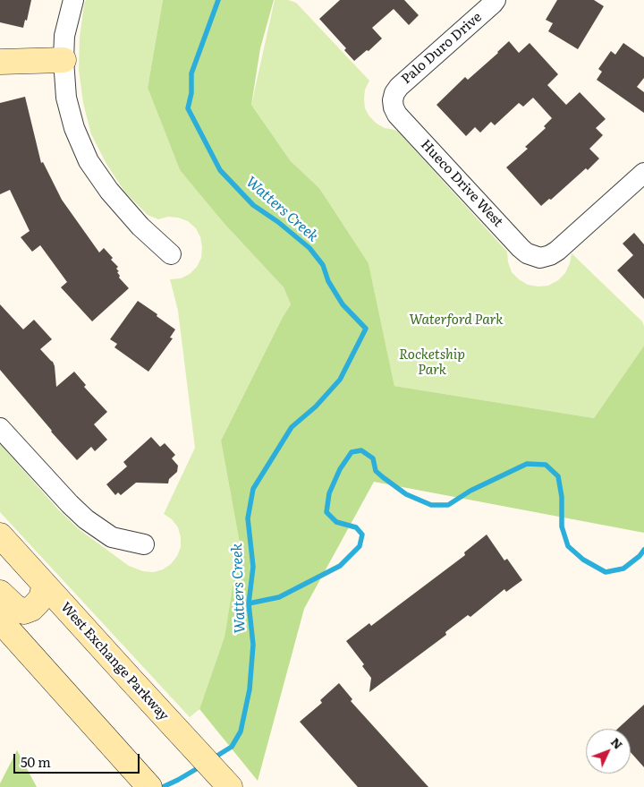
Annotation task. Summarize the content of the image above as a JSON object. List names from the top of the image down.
{
  "streets": {
    "main road": ["West Exchange Parkway"],
    "street": ["Palo Duro Drive", "Hueco Drive West"]
  },
  "crossings": [
    ["Palo Duro Drive", "Hueco Drive West"]
  ],
  "water": ["Watters Creek"],
  "parks": ["Waterford Park", "Rocketship Park"],
  "scale_bar": "50 m",
  "north": "top right"
}
